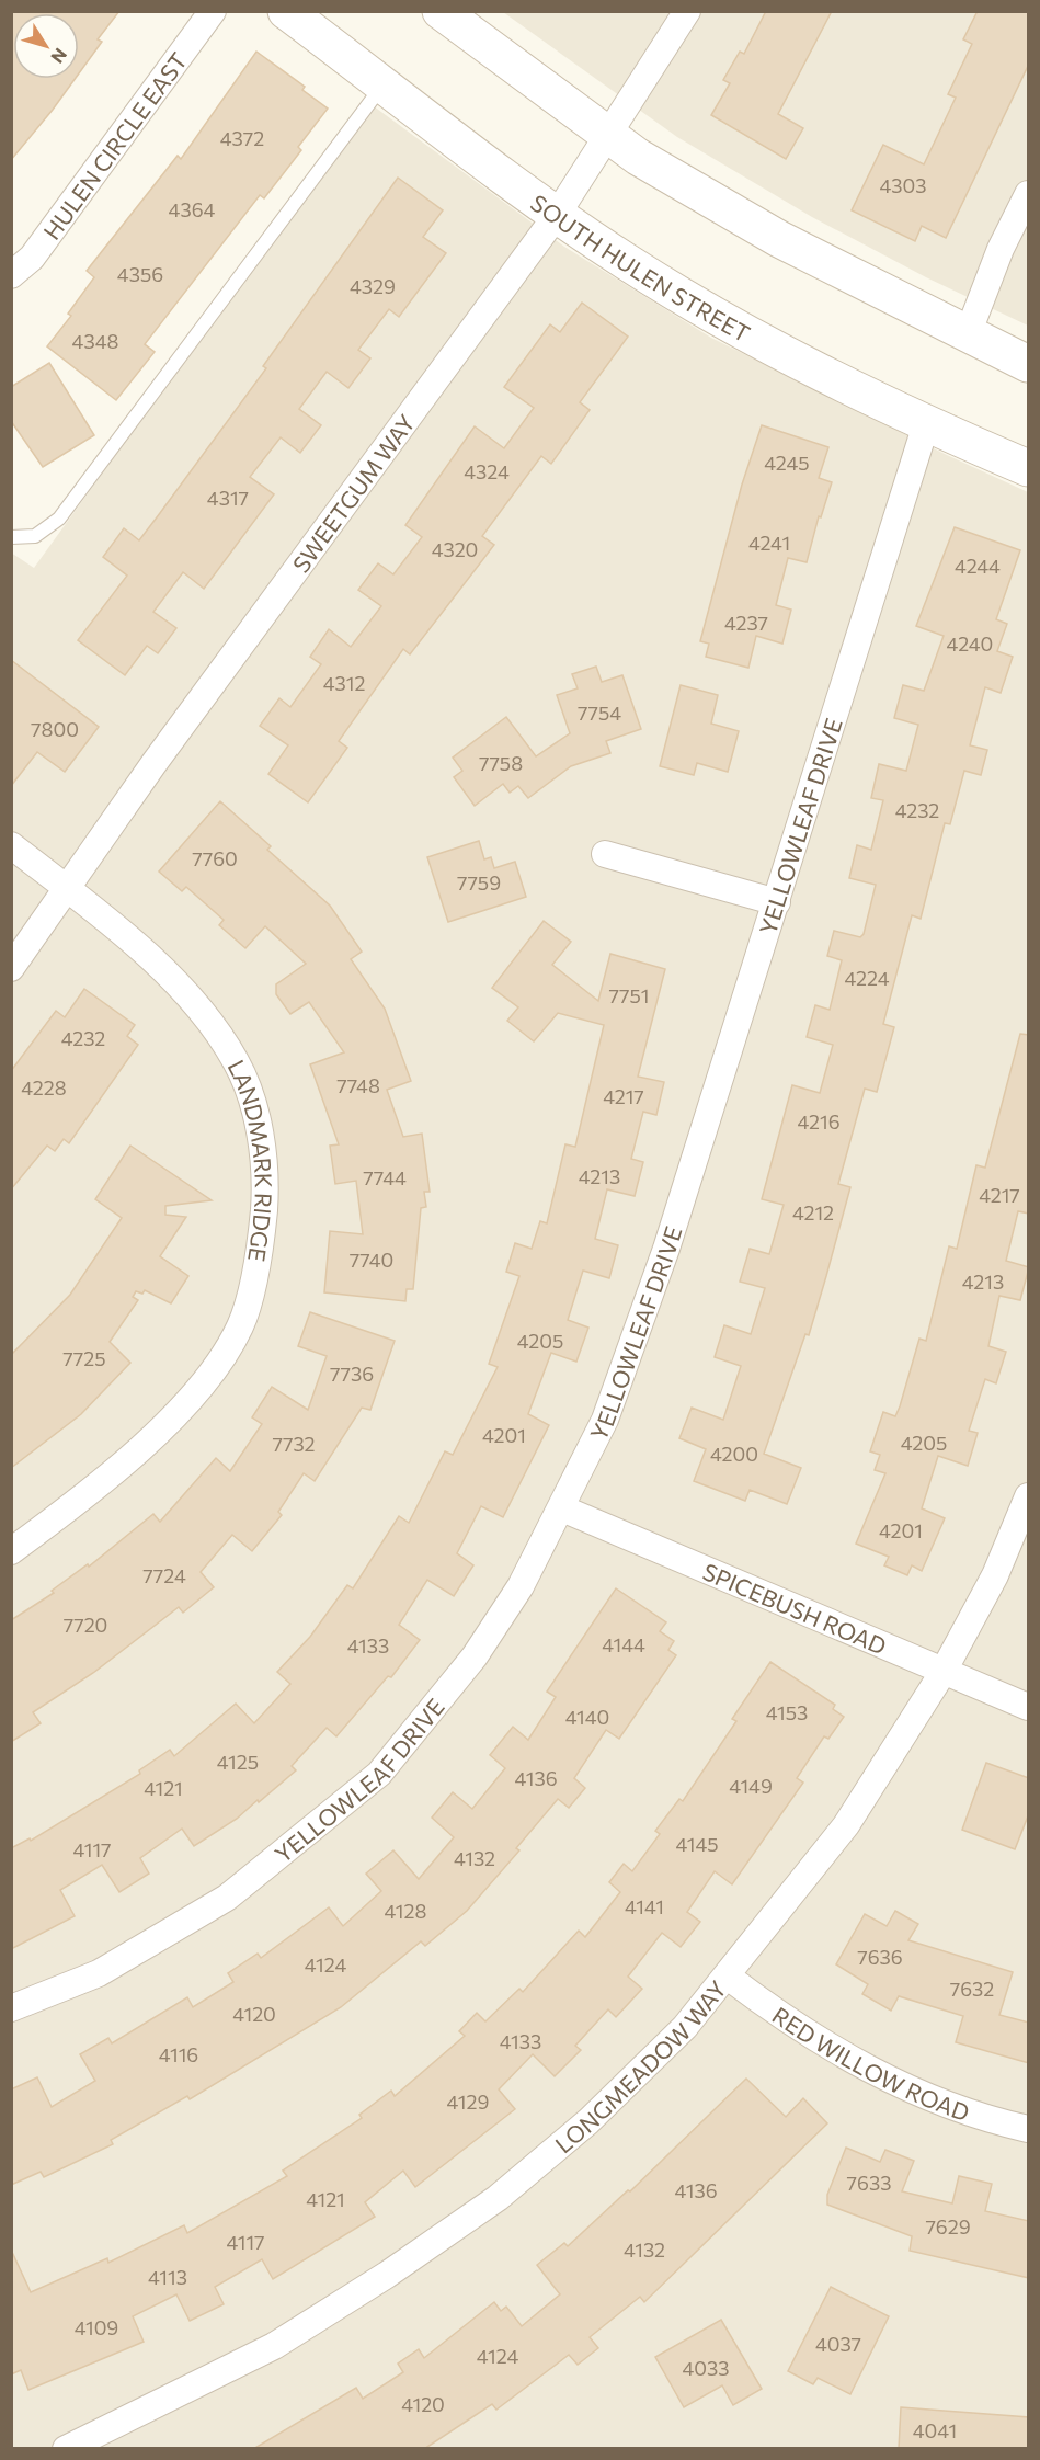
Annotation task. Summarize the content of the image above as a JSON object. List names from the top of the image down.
{
  "streets": {
    "main road": ["SOUTH HULEN STREET"],
    "street": [
      "HULEN CIRCLE EAST",
      "SWEETGUM WAY",
      "YELLOWLEAF DRIVE",
      "LANDMARK RIDGE",
      "SPICEBUSH ROAD",
      "RED WILLOW ROAD",
      "LONGMEADOW WAY"
    ]
  },
  "crossings": [
    ["SOUTH HULEN STREET", "SWEETGUM WAY"],
    ["SOUTH HULEN STREET", "YELLOWLEAF DRIVE"],
    ["SWEETGUM WAY", "LANDMARK RIDGE"],
    ["YELLOWLEAF DRIVE", "SPICEBUSH ROAD"],
    ["SPICEBUSH ROAD", "LONGMEADOW WAY"],
    ["RED WILLOW ROAD", "LONGMEADOW WAY"]
  ],
  "house_numbers": [
    "4372",
    "4303",
    "4364",
    "4356",
    "4329",
    "4348",
    "4245",
    "4324",
    "4317",
    "4241",
    "4320",
    "4244",
    "4237",
    "4240",
    "4312",
    "7754",
    "7800",
    "7758",
    "4232",
    "7760",
    "7759",
    "4224",
    "7751",
    "4232",
    "7748",
    "4228",
    "4217",
    "4216",
    "4213",
    "7744",
    "4217",
    "4212",
    "7740",
    "4213",
    "4205",
    "7725",
    "7736",
    "4201",
    "4205",
    "7732",
    "4200",
    "4201",
    "7724",
    "7720",
    "4144",
    "4133",
    "4153",
    "4140",
    "4125",
    "4136",
    "4149",
    "4121",
    "4145",
    "4117",
    "4132",
    "4141",
    "4128",
    "7636",
    "4124",
    "7632",
    "4120",
    "4133",
    "4116",
    "4129",
    "7633",
    "4136",
    "4121",
    "7629",
    "4117",
    "4132",
    "4113",
    "4109",
    "4037",
    "4124",
    "4033",
    "4120",
    "4041"
  ],
  "north": "bottom right"
}
